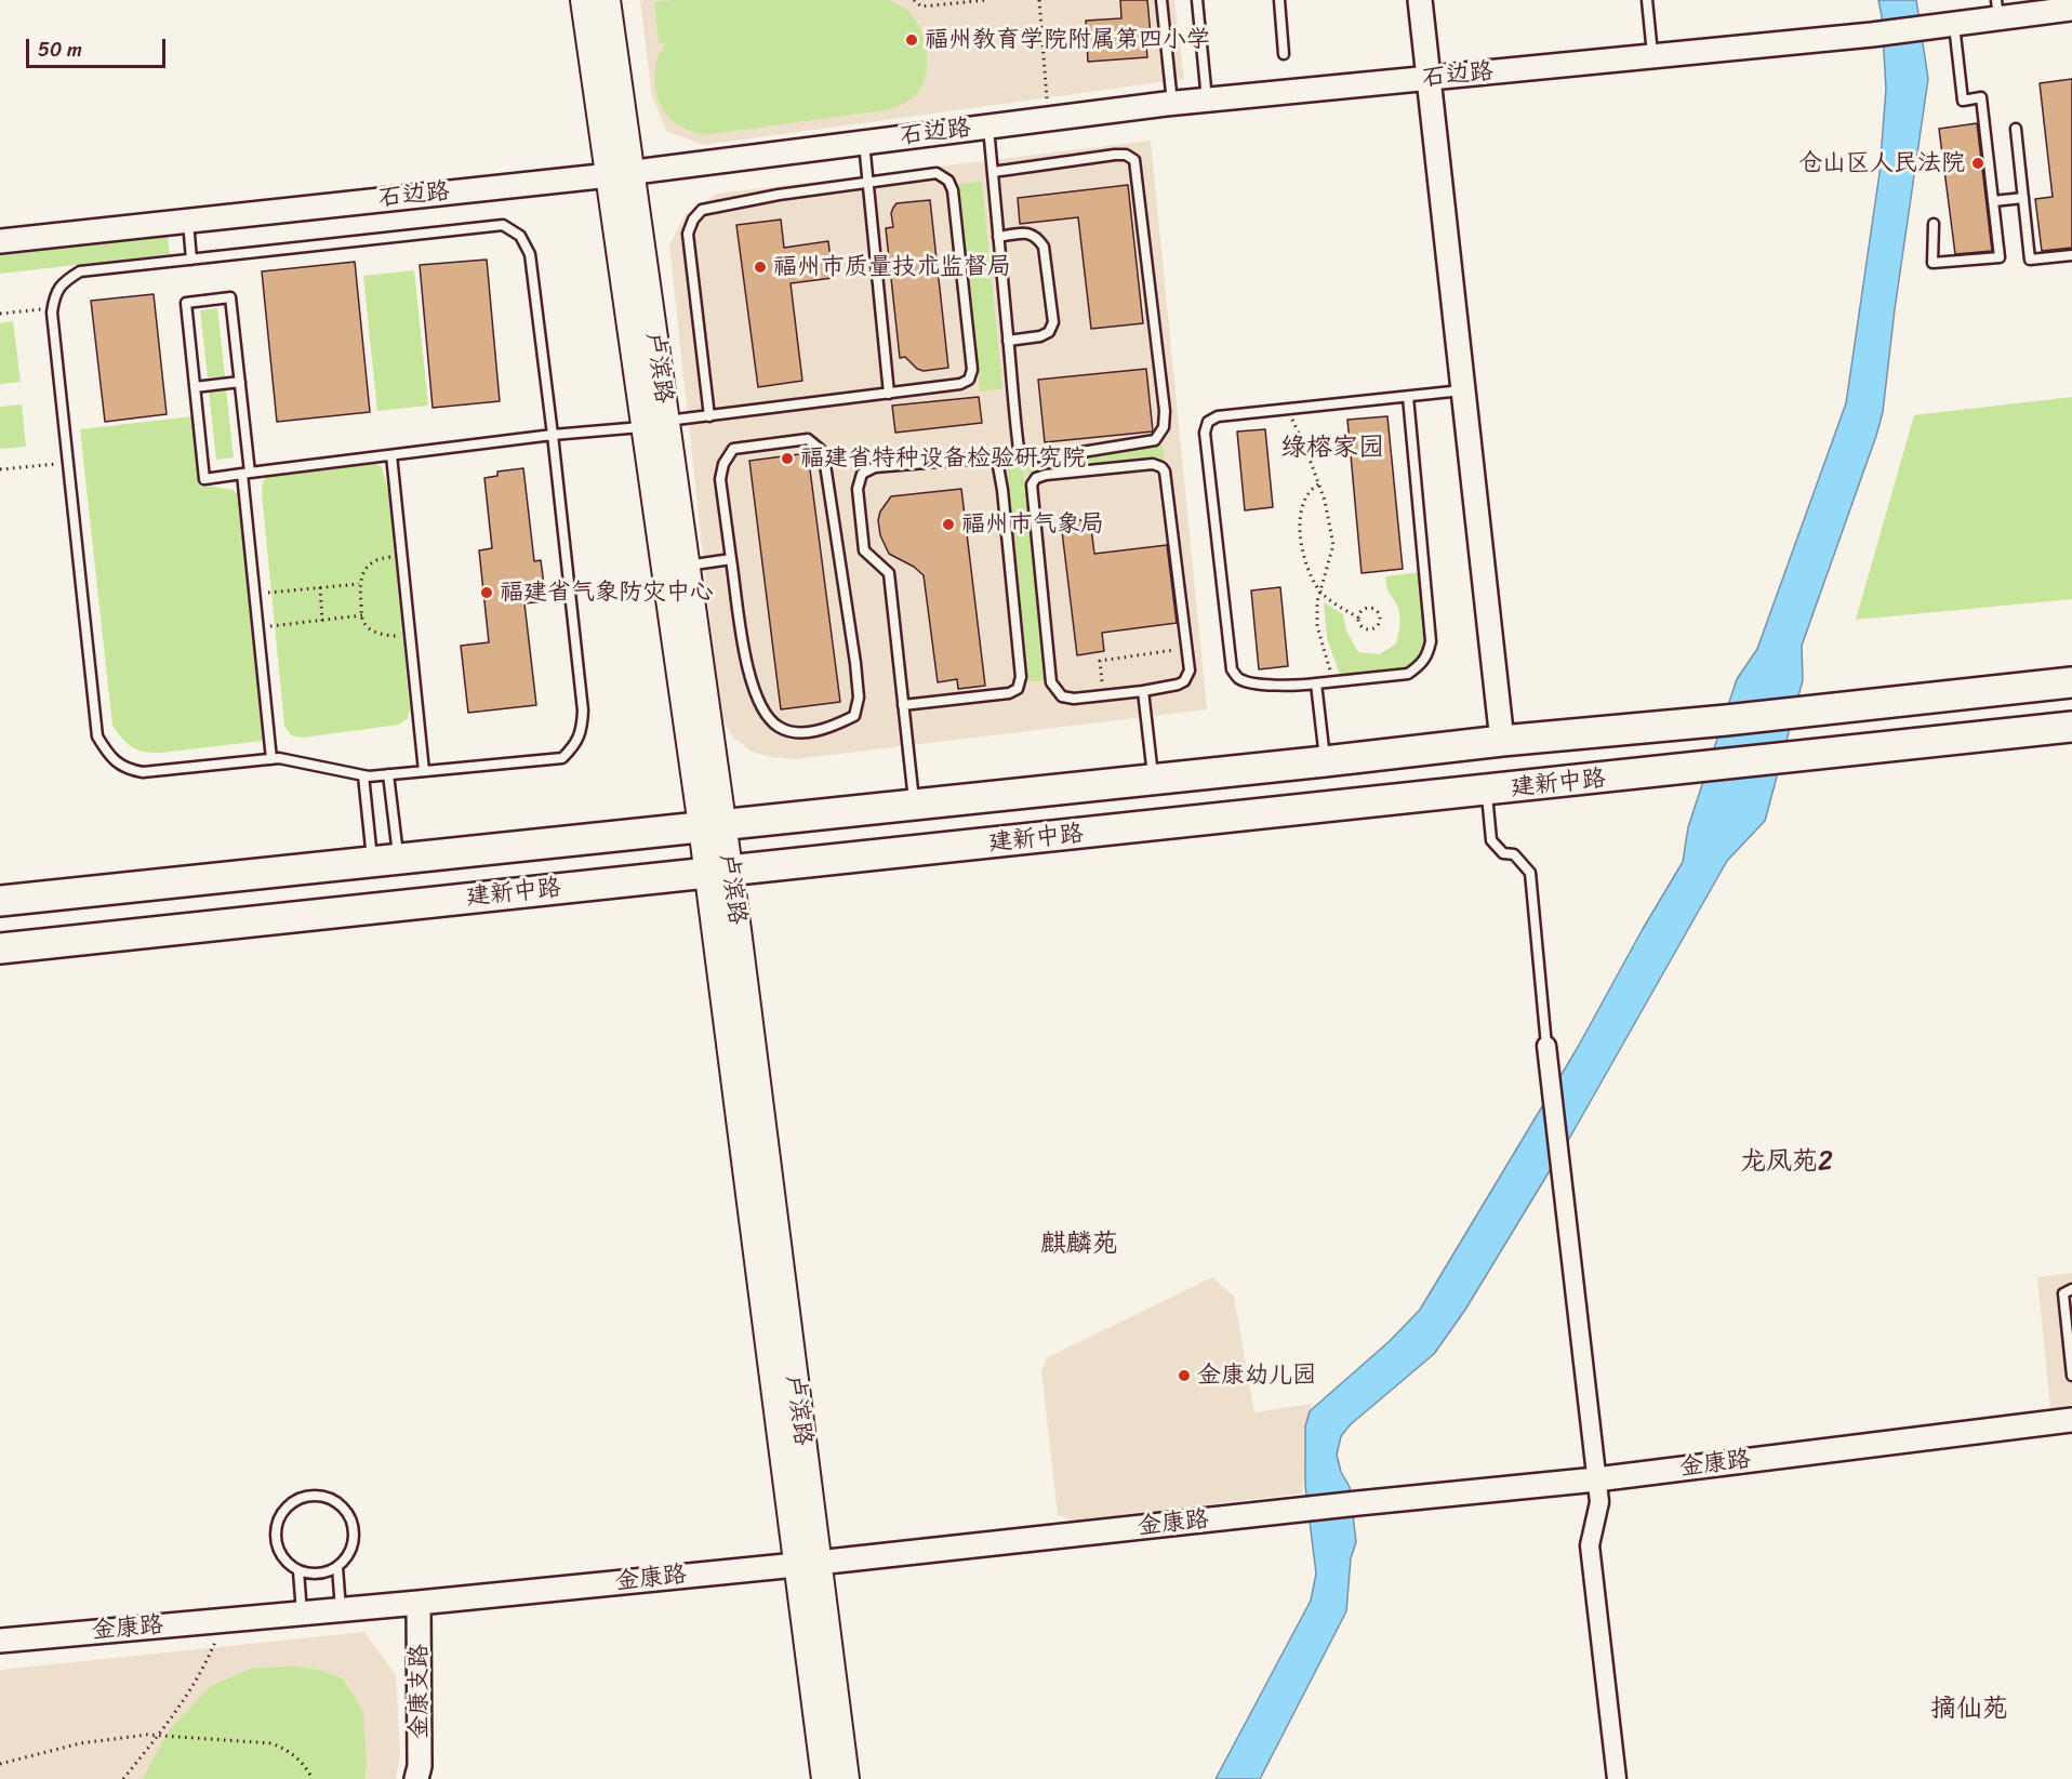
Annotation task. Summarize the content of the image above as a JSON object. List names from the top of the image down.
{
  "streets": {
    "main road": ["卢滨路", "建新中路"],
    "street": ["石边路", "金康路", "金康支路"]
  },
  "crossings": [
    ["石边路", "卢滨路"],
    ["卢滨路", "建新中路"],
    ["卢滨路", "金康路"],
    ["金康路", "金康支路"]
  ],
  "districts": [
    "绿榕家园",
    "龙凤苑2",
    "麒麟苑",
    "摘仙苑"
  ],
  "places": [
    "福州教育学院附属第四小学",
    "仓山区人民法院",
    "福州市质量技术监督局",
    "福建省特种设备检验研究院",
    "福州市气象局",
    "福建省气象防灾中心",
    "金康幼儿园"
  ],
  "scale_bar": "50 m"
}
